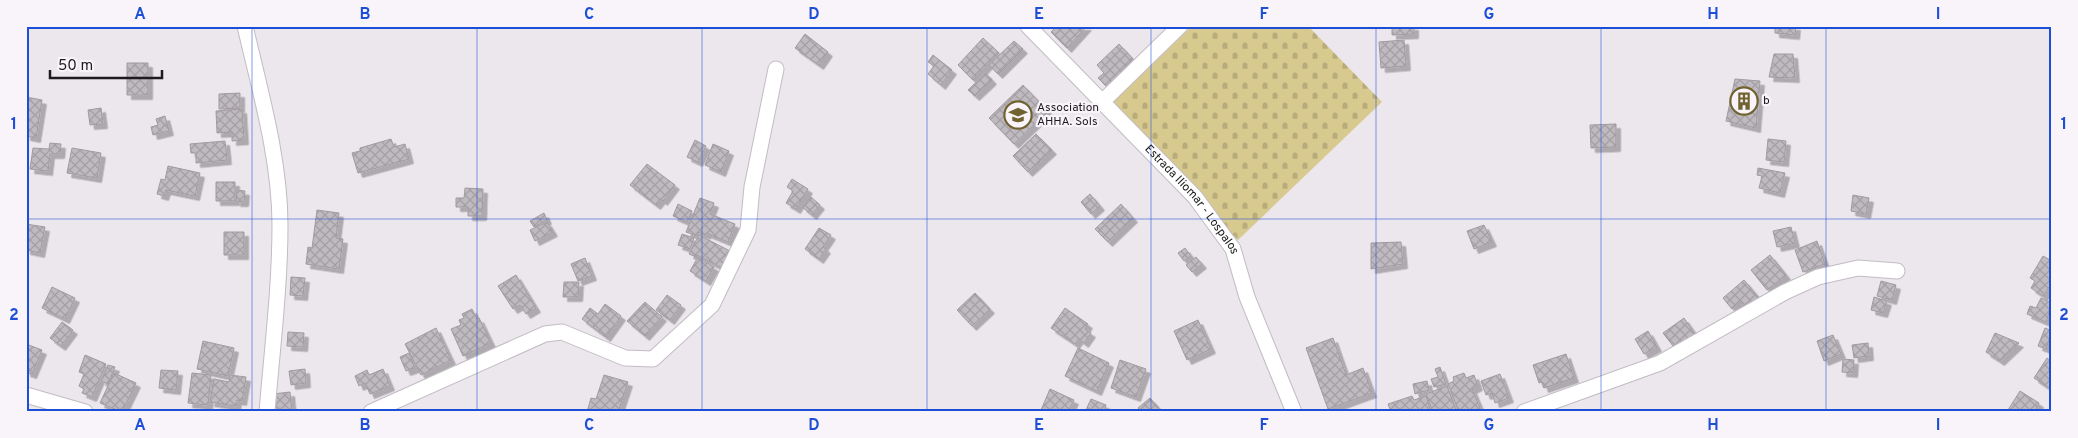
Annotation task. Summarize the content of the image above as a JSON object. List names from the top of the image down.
{
  "streets": {
    "street": ["Estrada Iliomar - Lospalos"]
  },
  "places": {
    "building": ["b"],
    "school or university": ["Association AHHA. Sols"]
  },
  "scale_bar": "50 m",
  "grid": {
    "columns": [
      "A",
      "B",
      "C",
      "D",
      "E",
      "F",
      "G",
      "H",
      "I"
    ],
    "rows": ["1", "2"]
  }
}
